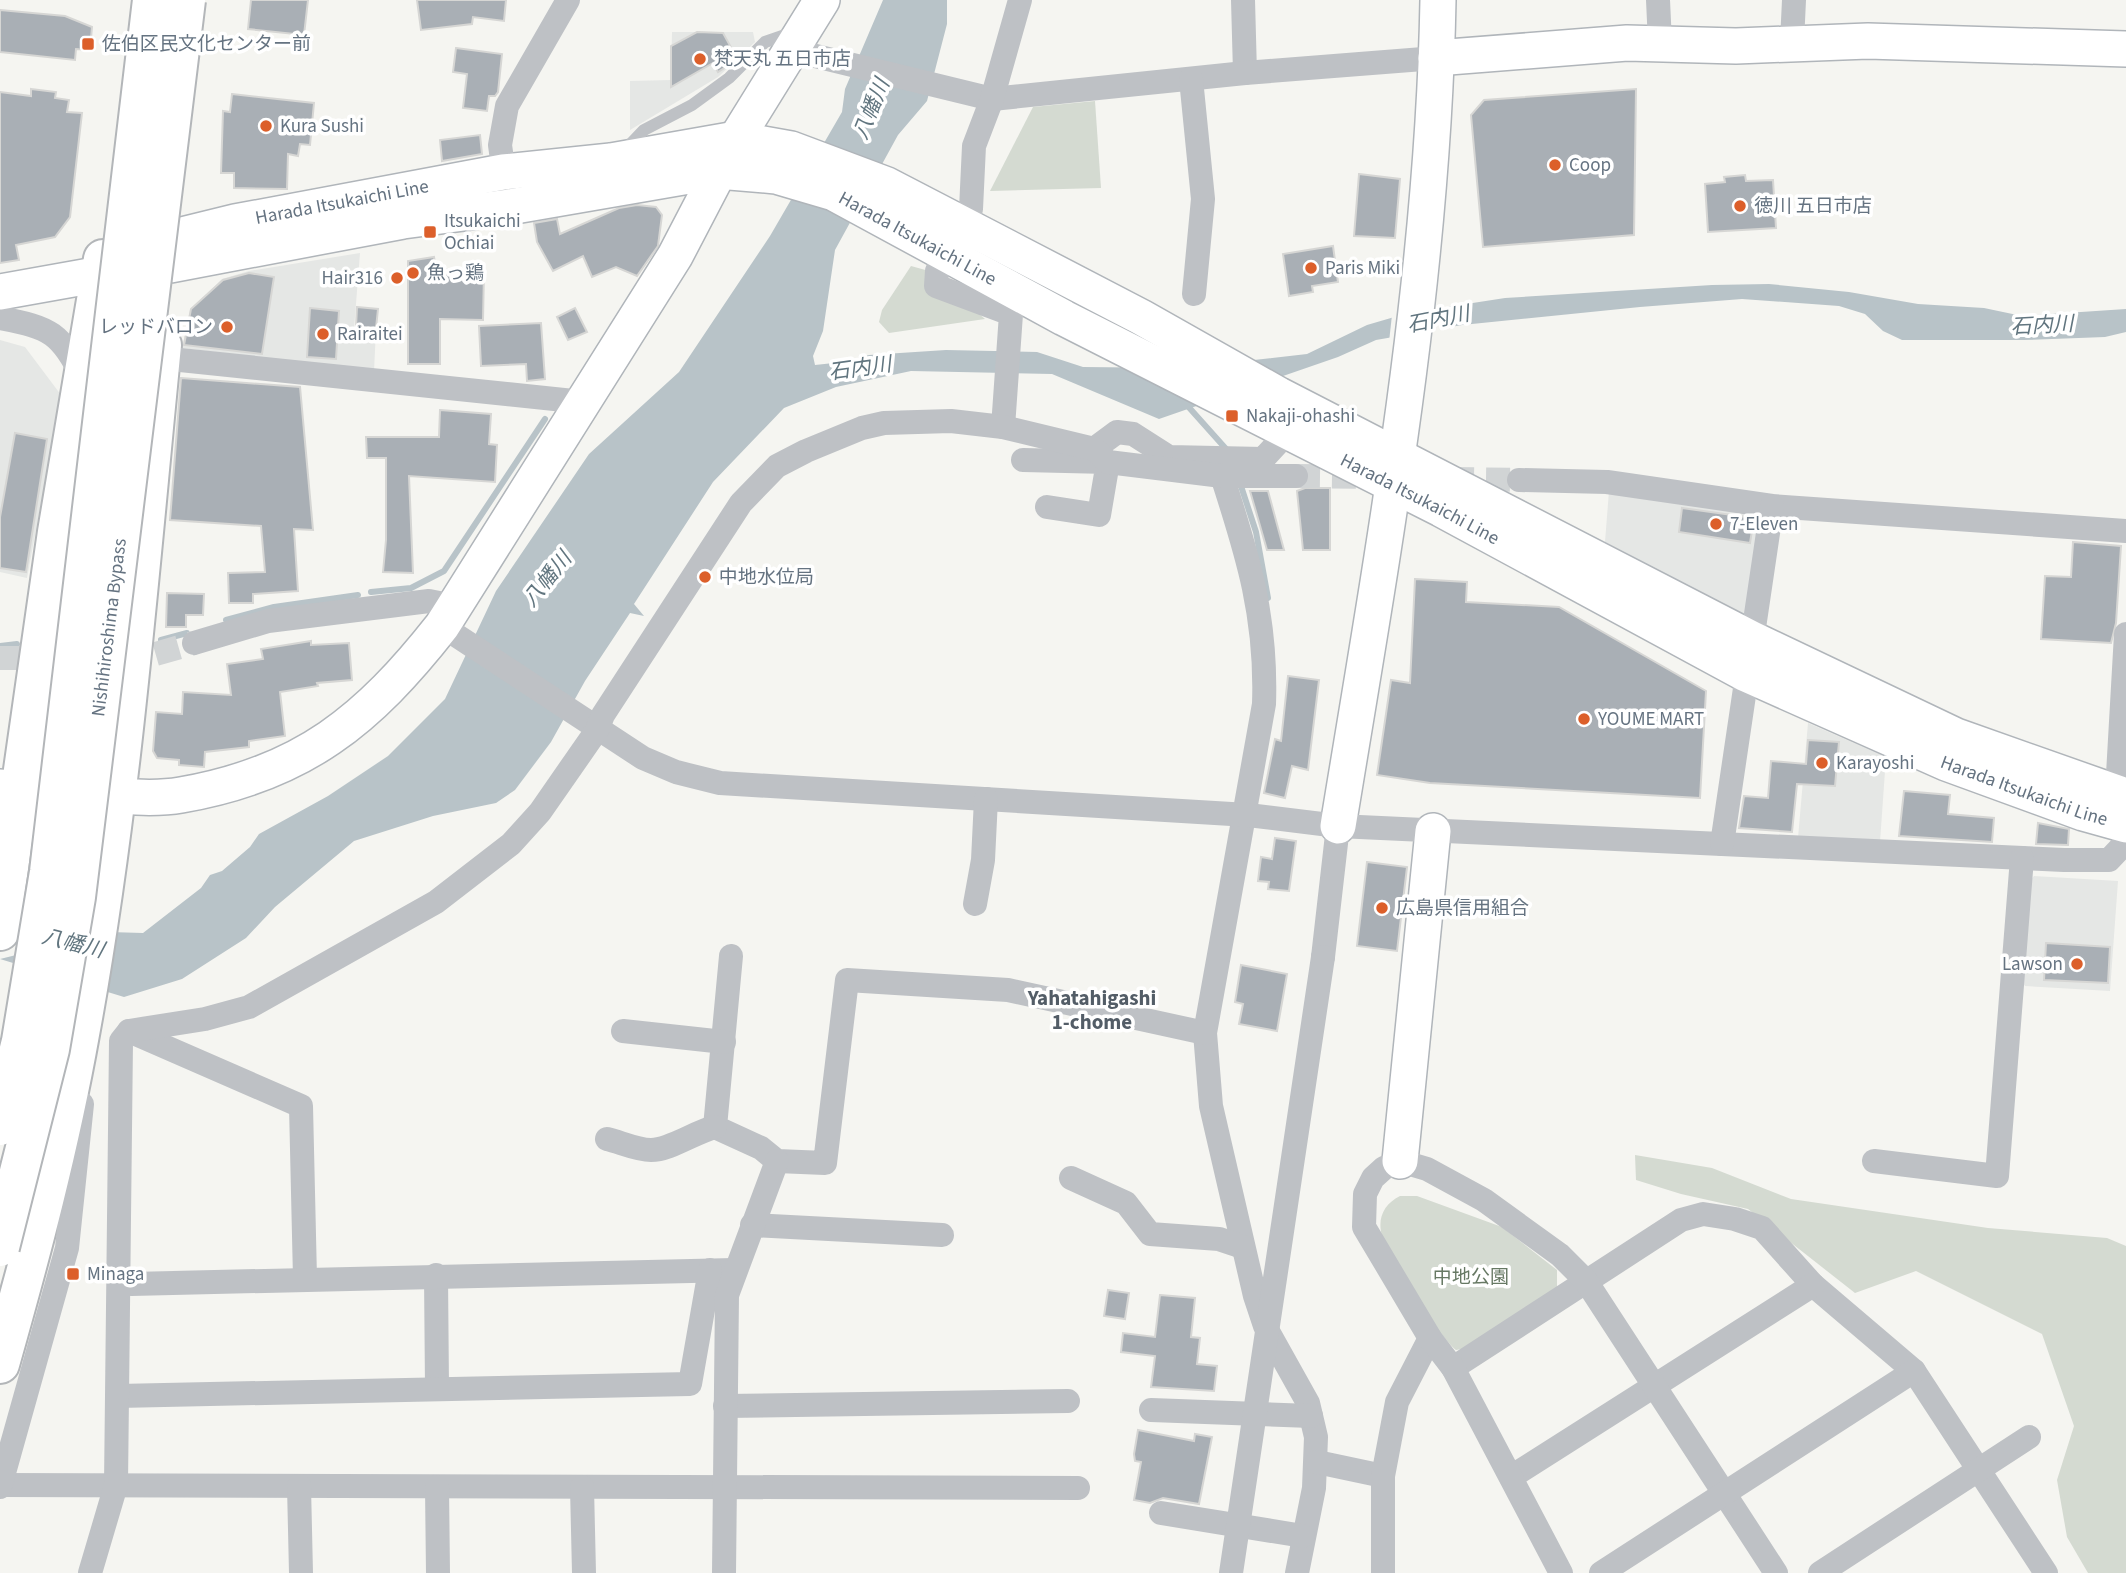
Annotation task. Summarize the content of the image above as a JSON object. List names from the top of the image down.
{
  "streets": {
    "highway": ["Nishihiroshima Bypass"],
    "main road": ["Harada Itsukaichi Line"]
  },
  "crossings": [
    ["Harada Itsukaichi Line", "Nishihiroshima Bypass"]
  ],
  "districts": ["Yahatahigashi 1-chome"],
  "water": ["八幡川", "石内川"],
  "parks": ["中地公園"],
  "places": {
    "transit": [
      "佐伯区民文化センター前",
      "Itsukaichi Ochiai",
      "Nakaji-ohashi",
      "Minaga"
    ],
    "other": [
      "梵天丸 五日市店",
      "Kura Sushi",
      "Coop",
      "徳川 五日市店",
      "Paris Miki",
      "魚っ鶏",
      "Hair316",
      "レッドバロン",
      "Rairaitei",
      "7-Eleven",
      "中地水位局",
      "YOUME MART",
      "Karayoshi",
      "広島県信用組合",
      "Lawson"
    ]
  }
}
